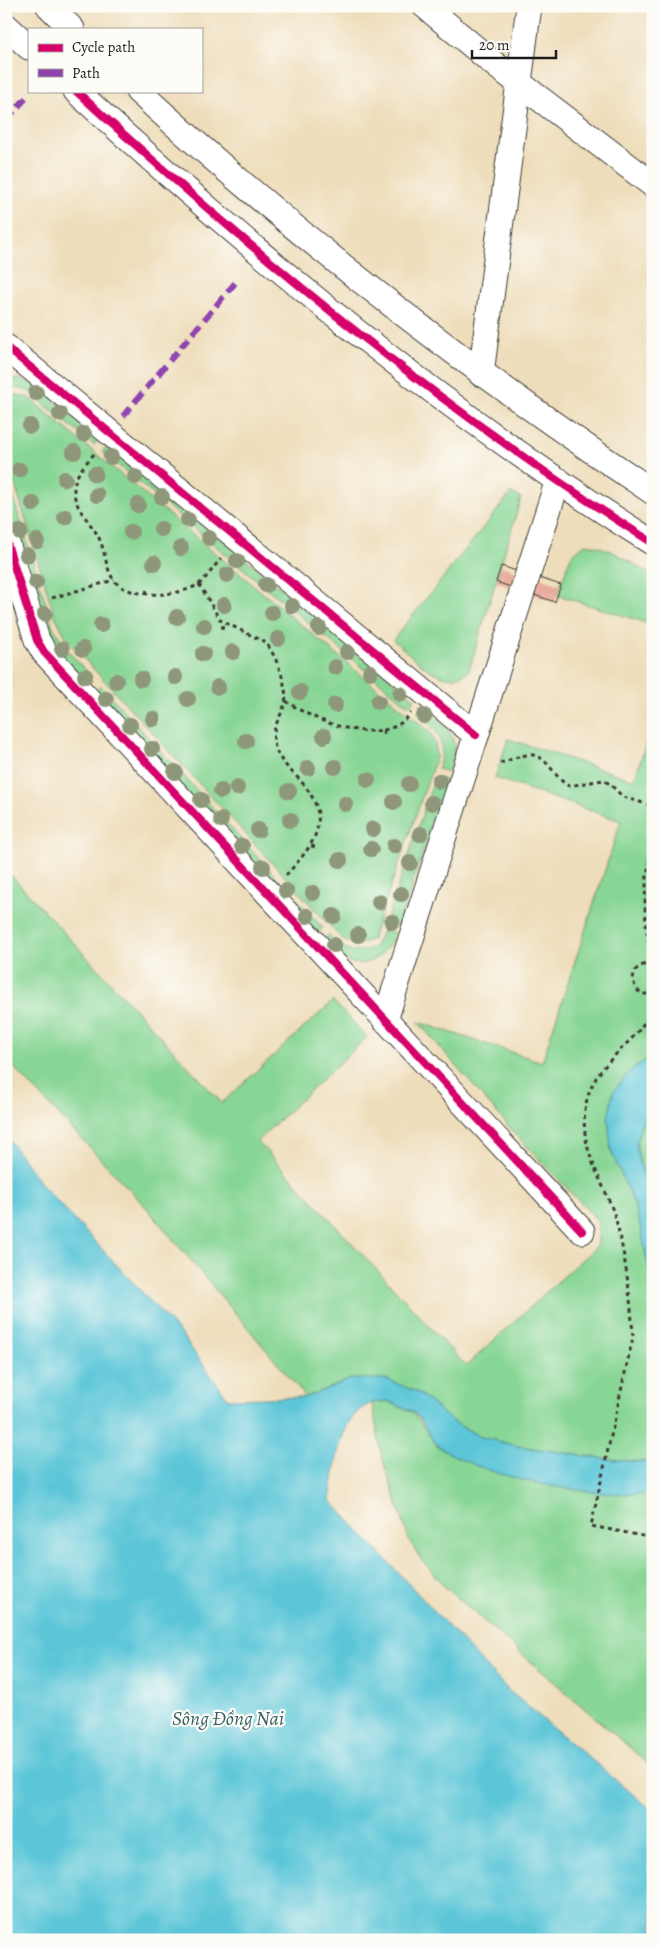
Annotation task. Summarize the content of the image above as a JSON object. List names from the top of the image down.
{
  "water": ["Sông Đồng Nai"],
  "legend": ["Cycle path", "Path"],
  "scale_bar": "20 m"
}
